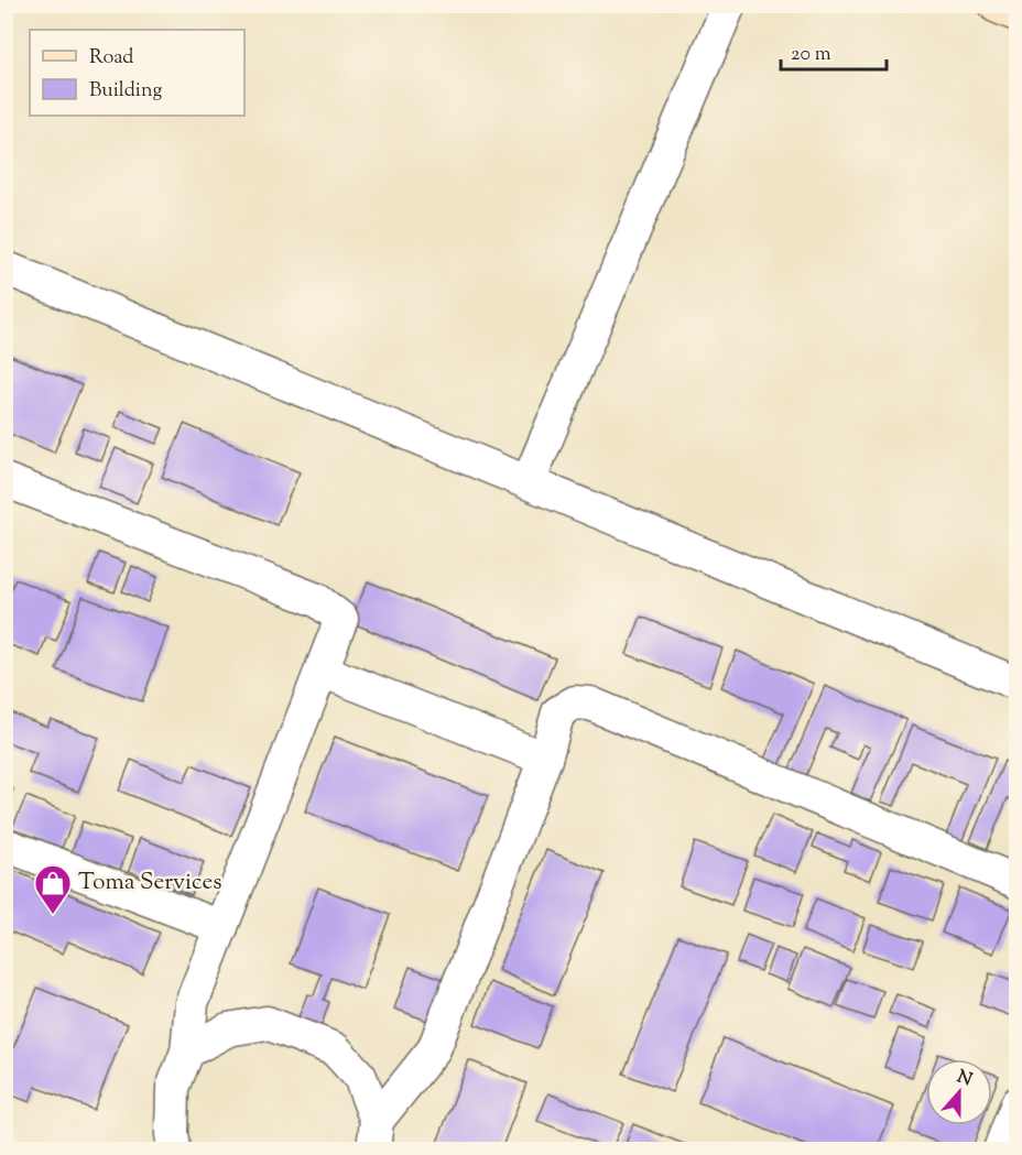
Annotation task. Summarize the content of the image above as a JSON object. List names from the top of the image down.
{
  "places": {
    "shop": ["Toma Services"]
  },
  "legend": ["Road", "Building"],
  "scale_bar": "20 m",
  "north": "top"
}
